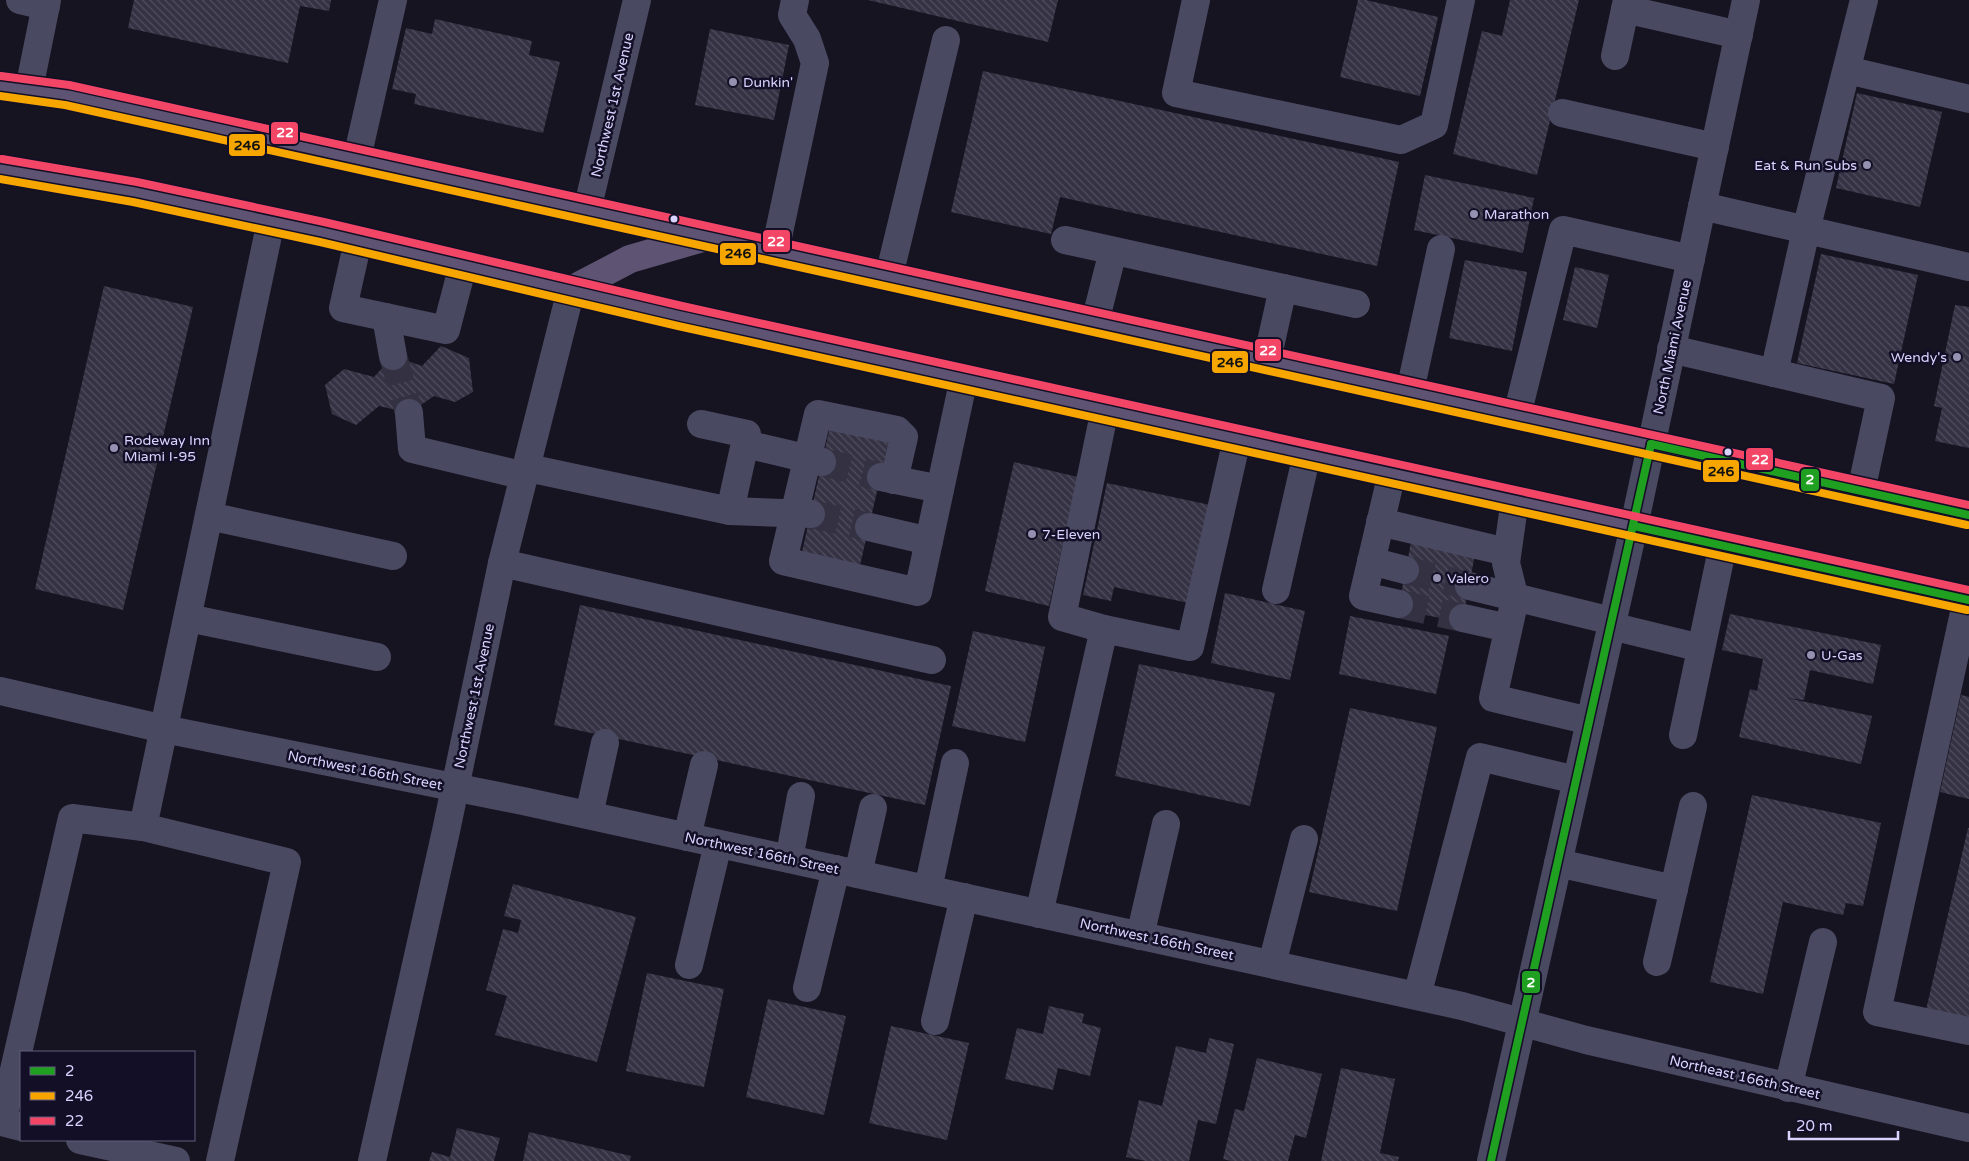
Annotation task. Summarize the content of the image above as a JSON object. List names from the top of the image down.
{
  "streets": {
    "street": [
      "Northwest 1st Avenue",
      "North Miami Avenue",
      "Northwest 166th Street",
      "Northeast 166th Street"
    ]
  },
  "crossings": [
    ["Northwest 1st Avenue", "Northwest 166th Street"],
    ["North Miami Avenue", "Northwest 166th Street"],
    ["North Miami Avenue", "Northeast 166th Street"],
    ["Northwest 166th Street", "Northeast 166th Street"]
  ],
  "places": [
    "Dunkin'",
    "Eat & Run Subs",
    "Marathon",
    "Wendy's",
    "Rodeway Inn Miami I-95",
    "7-Eleven",
    "Valero",
    "U-Gas"
  ],
  "lines": ["transit line 22", "transit line 246", "transit line 2"],
  "legend": ["2", "246", "22"],
  "scale_bar": "20 m"
}
